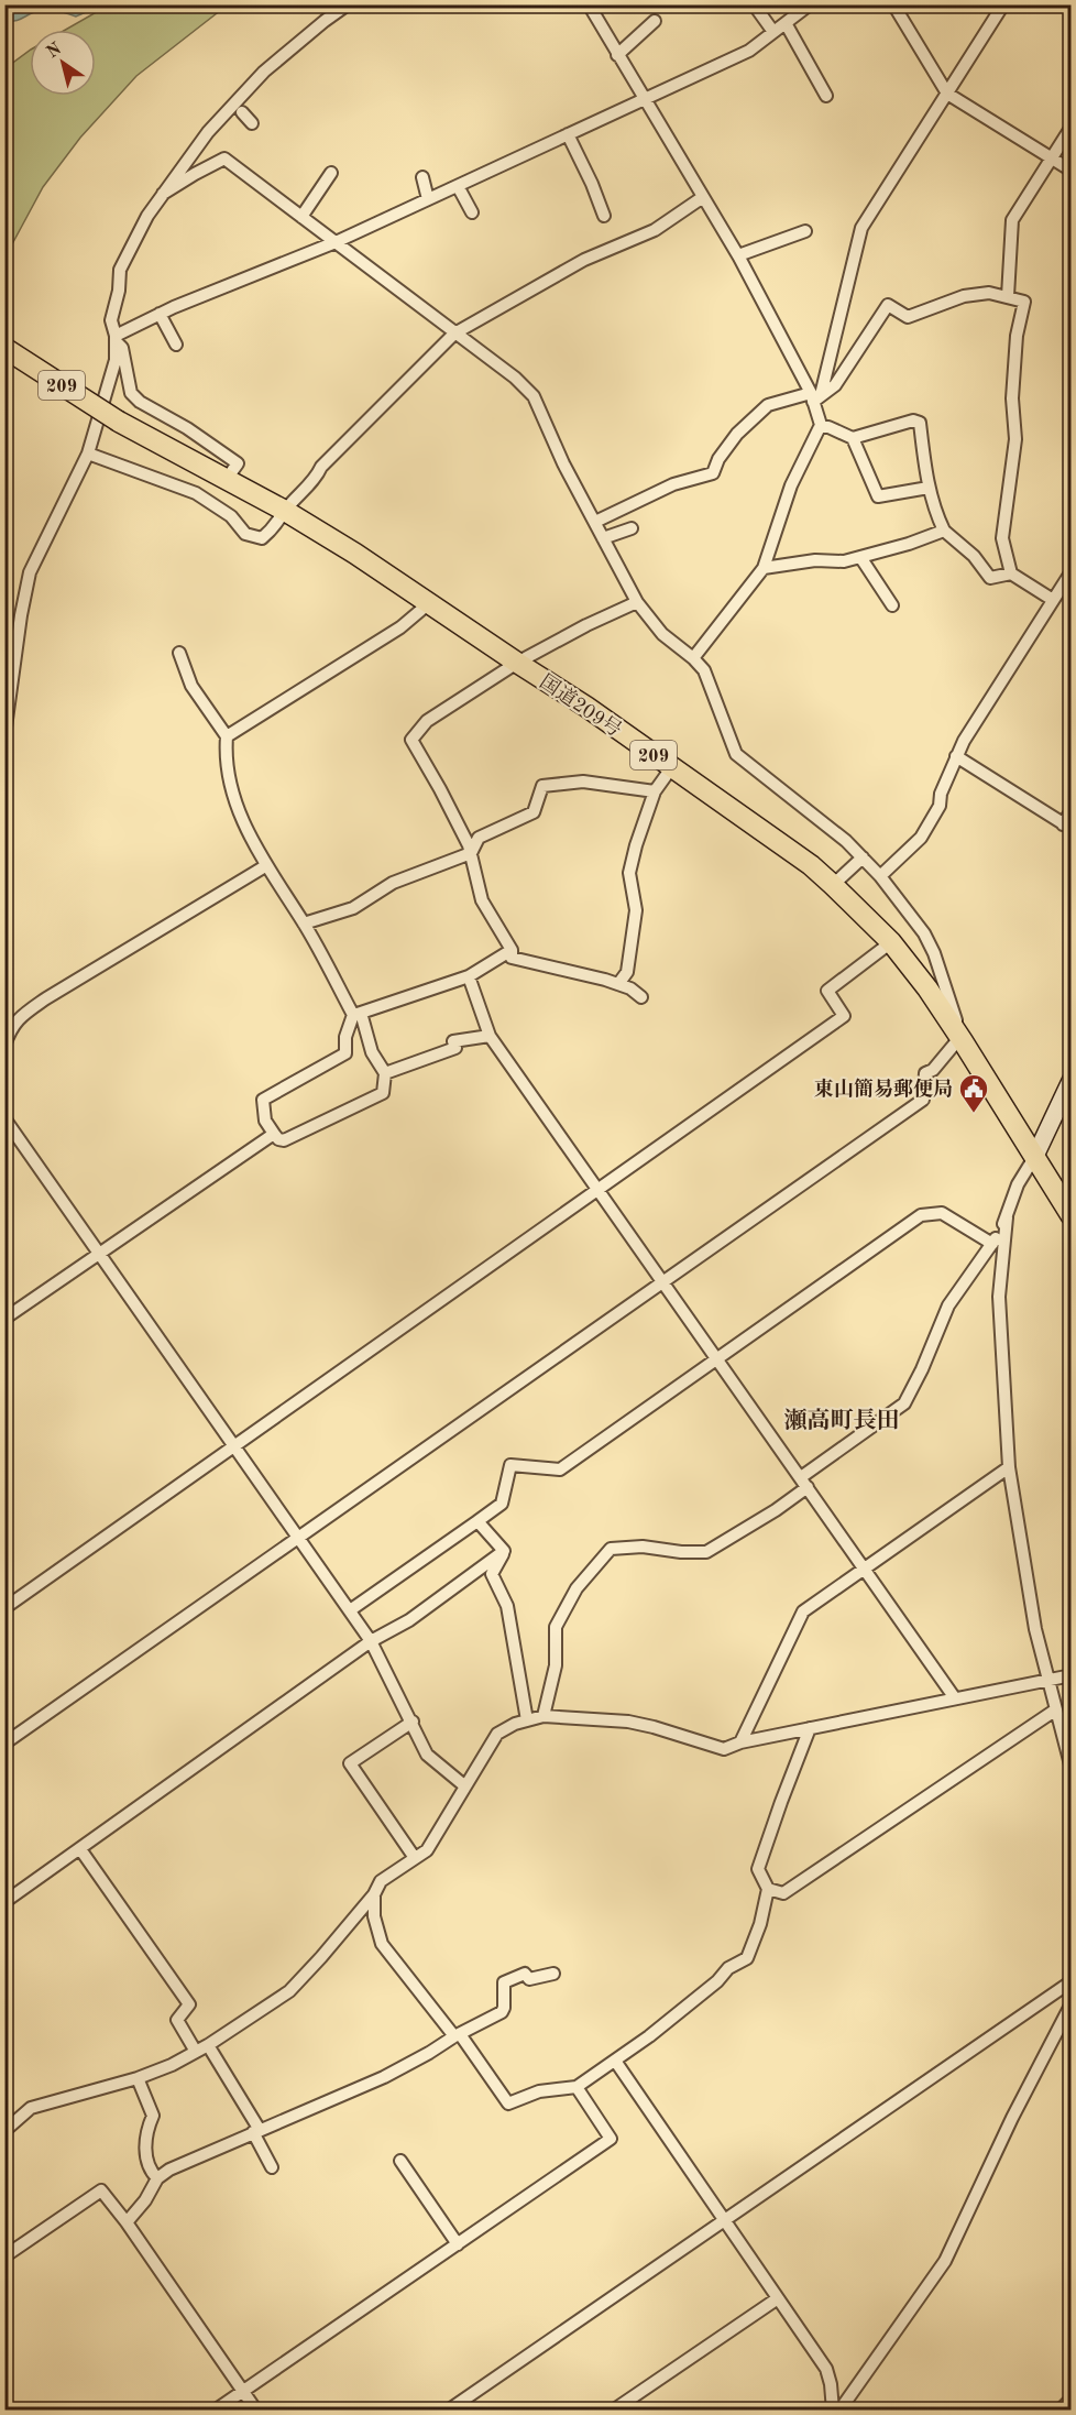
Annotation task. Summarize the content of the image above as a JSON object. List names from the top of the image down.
{
  "streets": {
    "highway": ["209", "国道209号"]
  },
  "districts": ["瀬高町長田"],
  "places": {
    "public building": ["東山簡易郵便局"]
  },
  "north": "top left"
}
